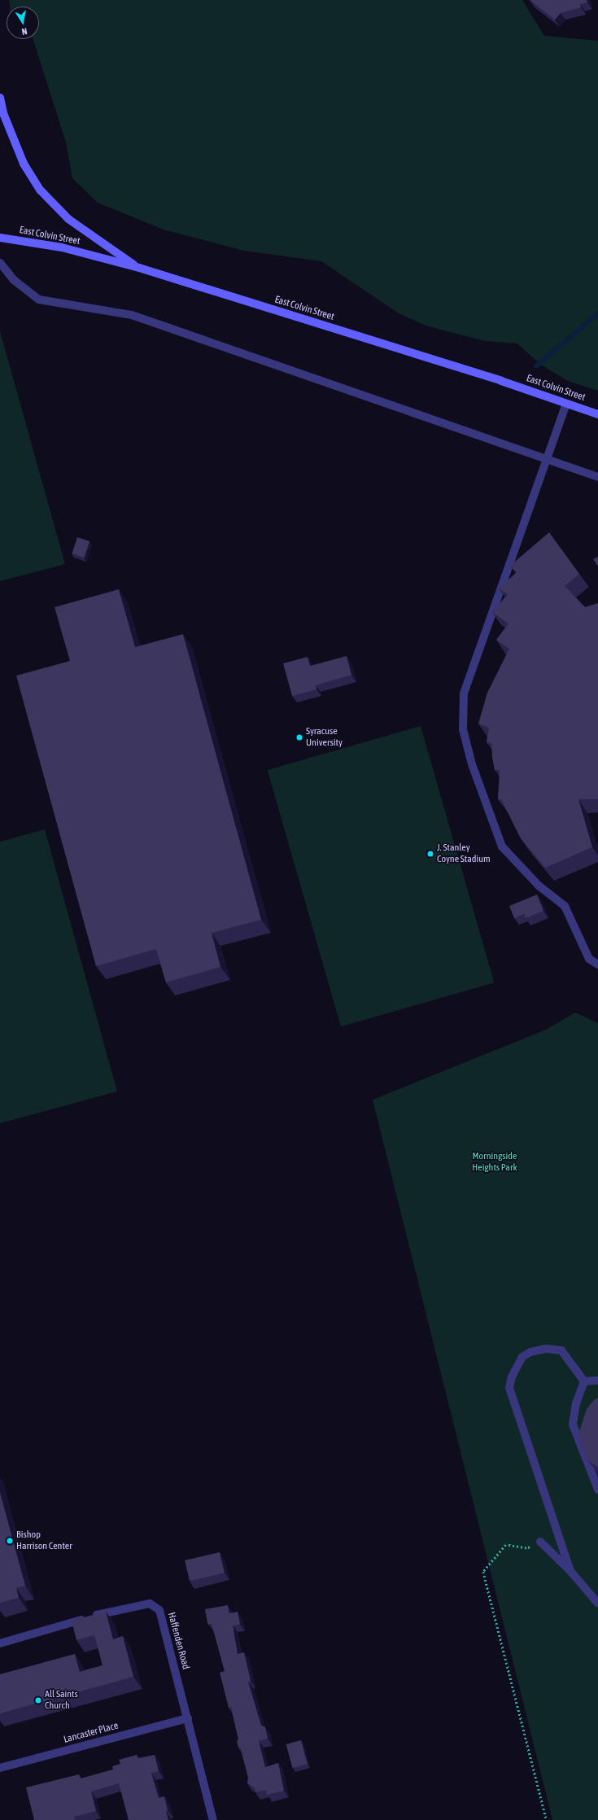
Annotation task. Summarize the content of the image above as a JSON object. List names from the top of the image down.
{
  "streets": {
    "street": ["East Colvin Street", "Haffenden Road", "Lancaster Place"]
  },
  "crossings": [
    ["Haffenden Road", "Lancaster Place"]
  ],
  "parks": ["Morningside Heights Park"],
  "places": [
    "Syracuse University",
    "J. Stanley Coyne Stadium",
    "Bishop Harrison Center",
    "All Saints Church"
  ],
  "north": "bottom"
}
